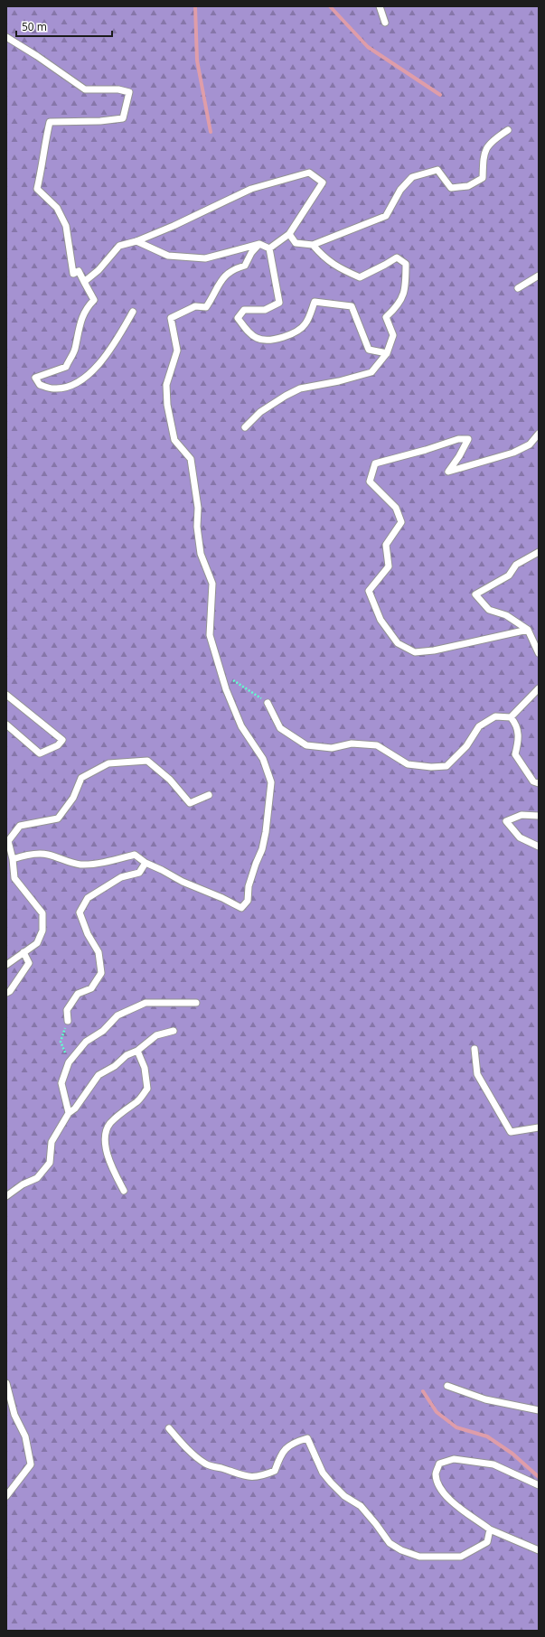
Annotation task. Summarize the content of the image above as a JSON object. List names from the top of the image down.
{
  "scale_bar": "50 m"
}
